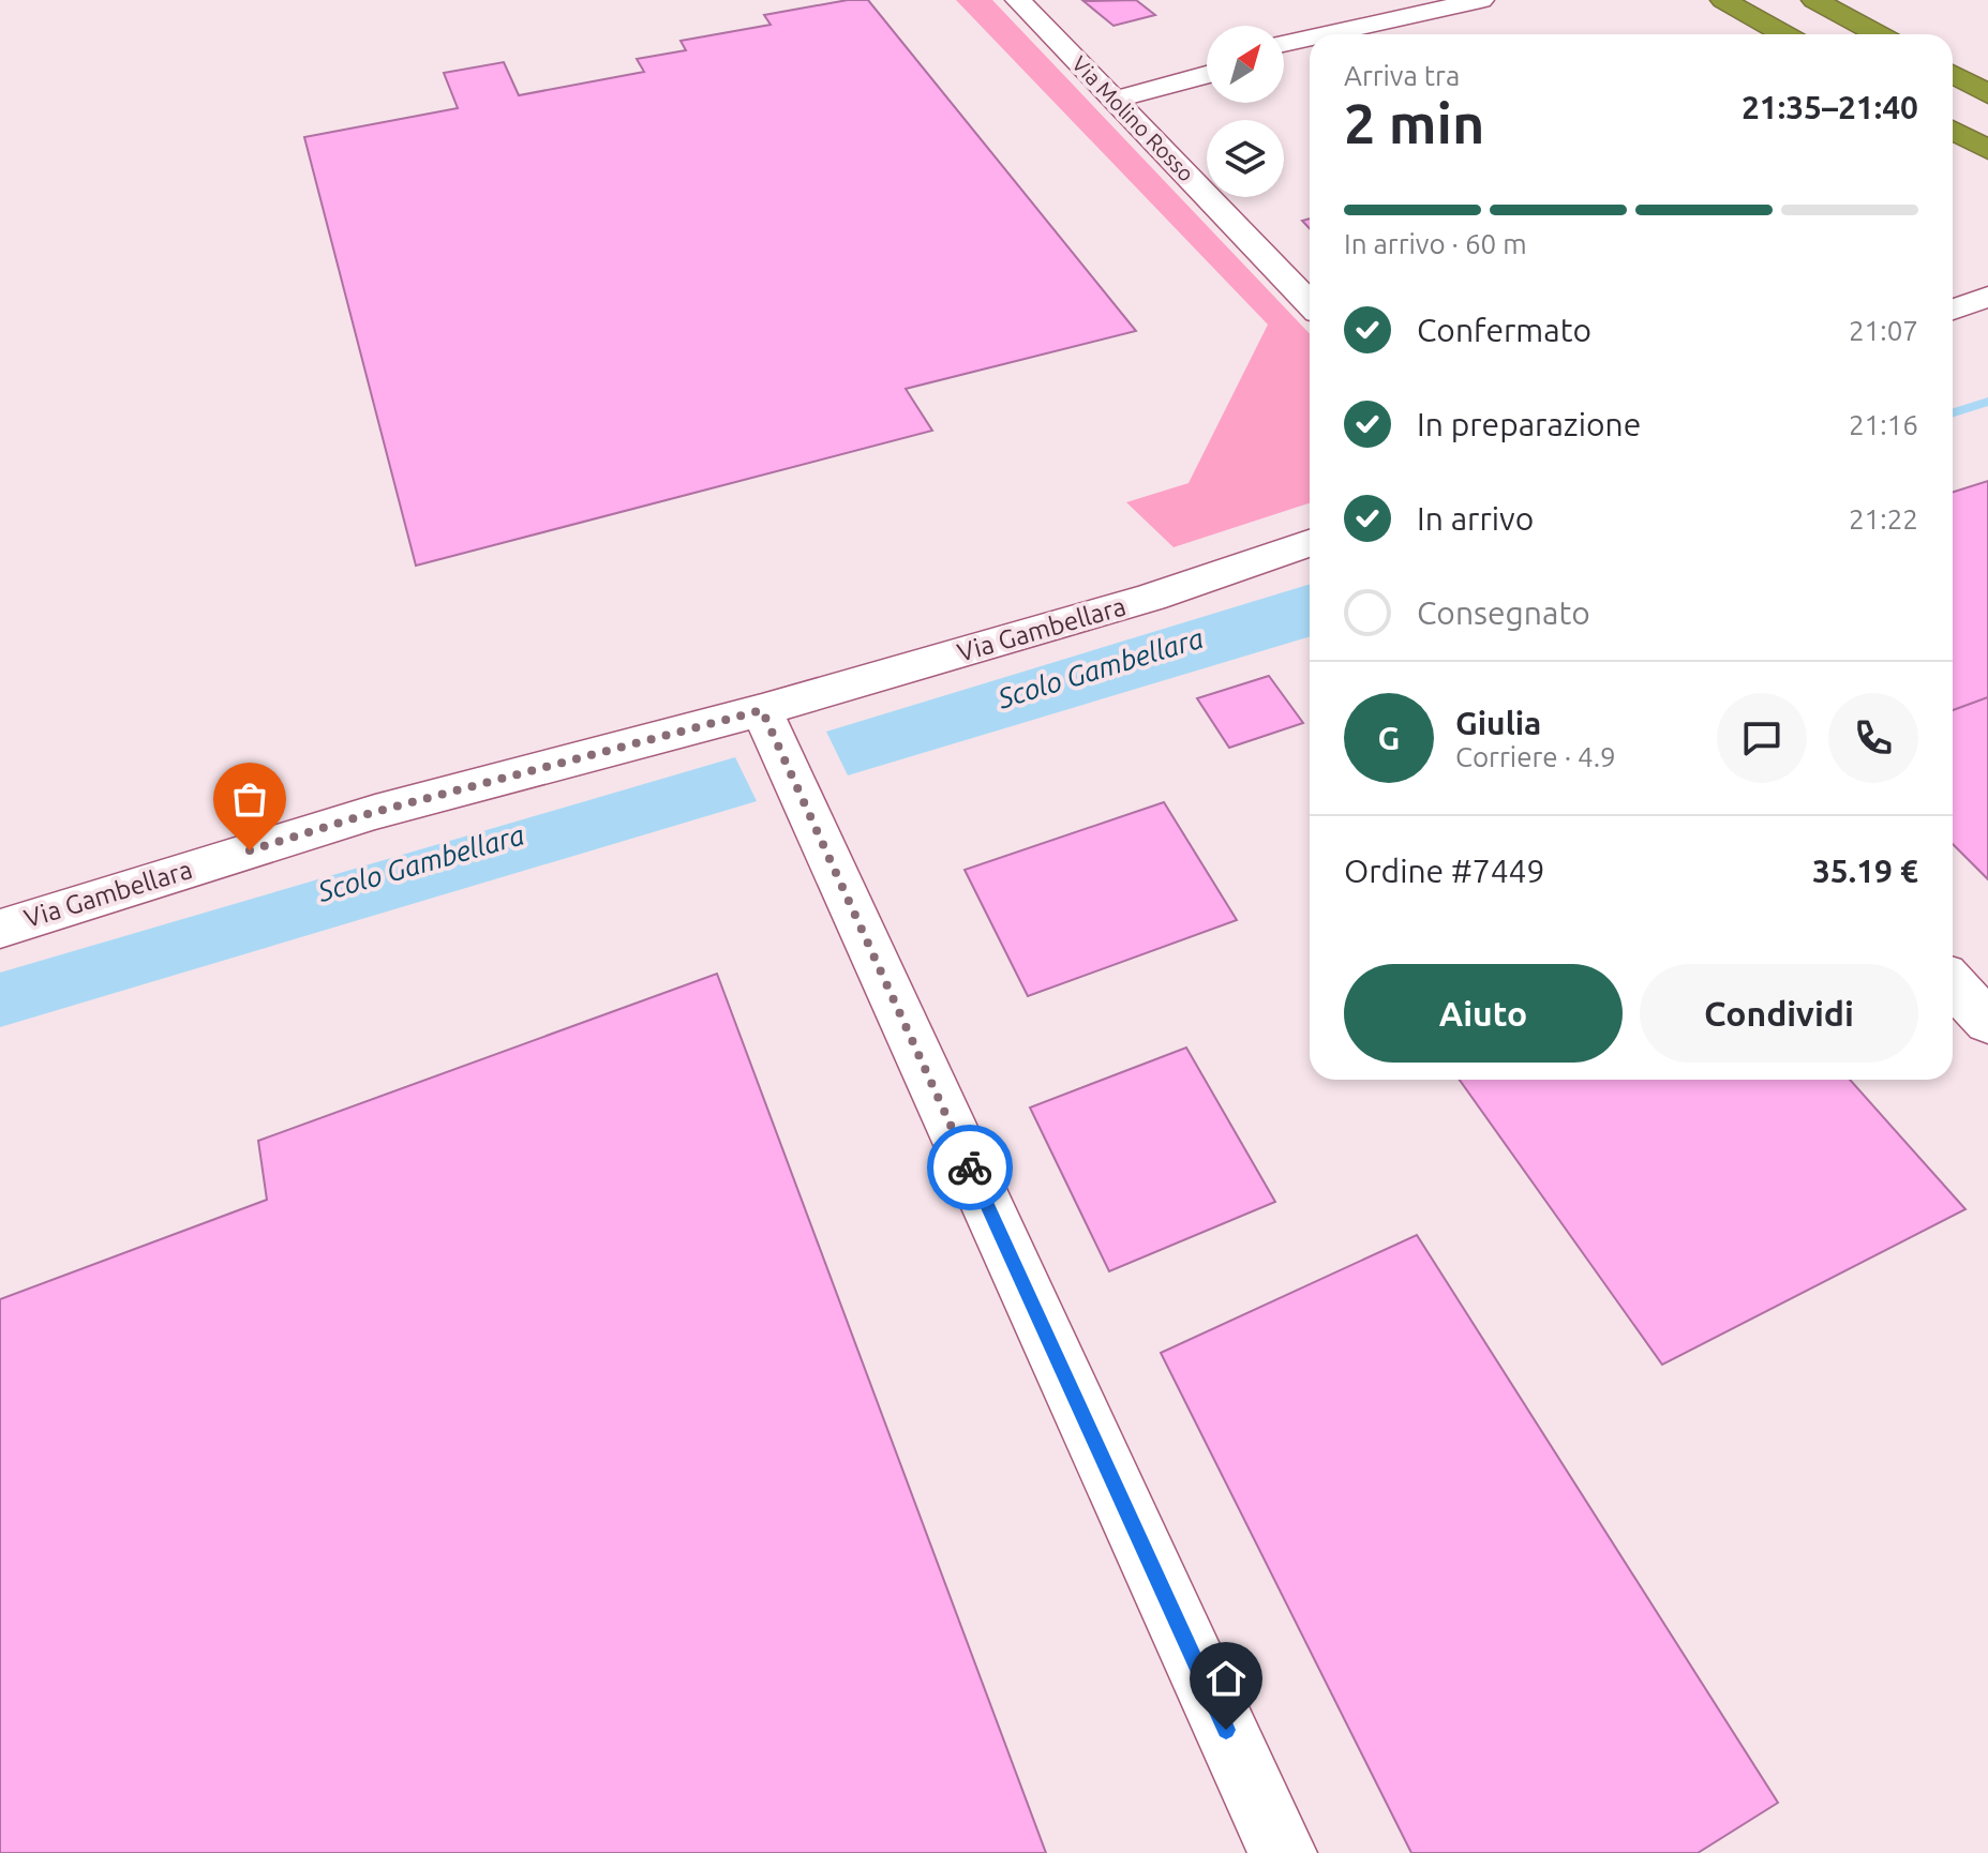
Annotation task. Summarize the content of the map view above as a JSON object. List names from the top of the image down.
{
  "streets": {
    "street": ["Via Molino Rosso", "Via Gambellara"]
  },
  "water": ["Scolo Gambellara"],
  "north": "top right",
  "page": {
    "heading": ["2 min", "Arriva tra", "21:35–21:40"],
    "panel": [
      "Giulia",
      "Corriere · 4.9",
      "Ordine #7449",
      "35.19 €"
    ],
    "bar": "In arrivo · 60 m",
    "list": [
      ["Confermato", "21:07"],
      ["In preparazione", "21:16"],
      ["In arrivo", "21:22"],
      "Consegnato"
    ],
    "round": "G",
    "buttons": ["Aiuto", "Condividi"]
  }
}
